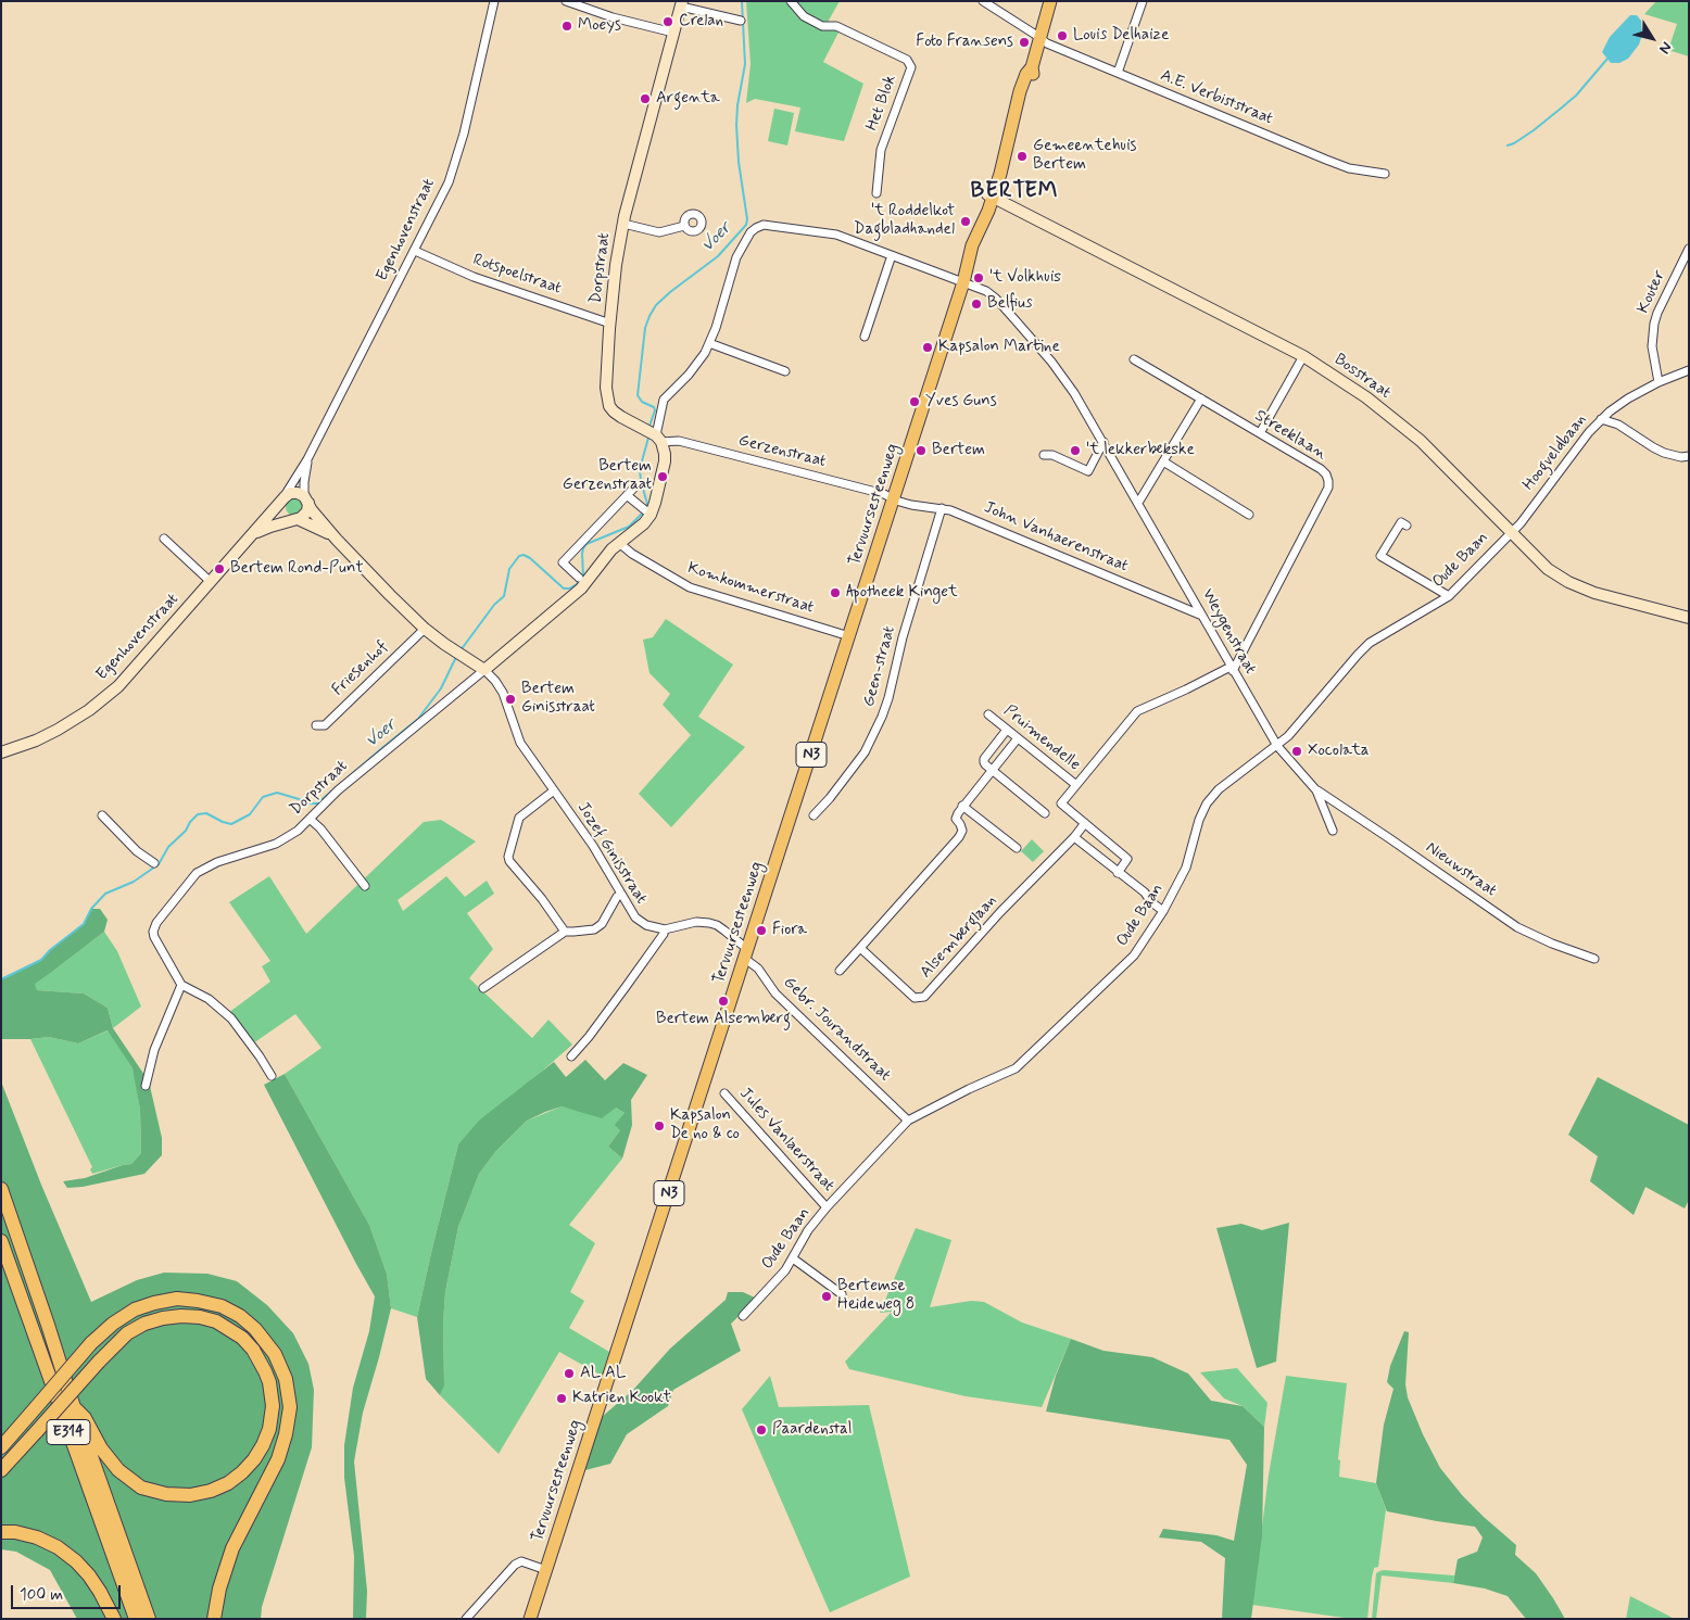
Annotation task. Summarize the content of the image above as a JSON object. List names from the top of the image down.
{
  "streets": {
    "highway": ["E314"],
    "main road": ["Tervuursesteenweg", "N3"],
    "street": [
      "A.E. Verbiststraat",
      "Het Blok",
      "Egenhovenstraat",
      "Dorpstraat",
      "Rotspoelstraat",
      "Kouter",
      "Bosstraat",
      "Streeklaan",
      "Gerzenstraat",
      "Hoogveldbaan",
      "John Vanhaerenstraat",
      "Oude Baan",
      "Komkommerstraat",
      "Weygenstraat",
      "Geen-straat",
      "Friesenhof",
      "Pruimendelle",
      "Jozef Ginisstraat",
      "Nieuwstraat",
      "Alsemberglaan",
      "Gebr. Jourandstraat",
      "Jules Vanlaerstraat"
    ]
  },
  "crossings": [
    ["A.E. Verbiststraat", "Tervuursesteenweg"],
    ["Egenhovenstraat", "Rotspoelstraat"],
    ["Dorpstraat", "Rotspoelstraat"],
    ["Dorpstraat", "Gerzenstraat"],
    ["Dorpstraat", "Komkommerstraat"],
    ["Dorpstraat", "Jozef Ginisstraat"],
    ["Kouter", "Hoogveldbaan"],
    ["Bosstraat", "Hoogveldbaan"],
    ["Bosstraat", "Tervuursesteenweg"],
    ["Bosstraat", "Oude Baan"],
    ["Streeklaan", "Weygenstraat"],
    ["Gerzenstraat", "Tervuursesteenweg"],
    ["Gerzenstraat", "John Vanhaerenstraat"],
    ["Hoogveldbaan", "Oude Baan"],
    ["Tervuursesteenweg", "John Vanhaerenstraat"],
    ["Tervuursesteenweg", "Komkommerstraat"],
    ["Tervuursesteenweg", "Weygenstraat"],
    ["Tervuursesteenweg", "Gebr. Jourandstraat"],
    ["John Vanhaerenstraat", "Weygenstraat"],
    ["John Vanhaerenstraat", "Geen-straat"],
    ["Oude Baan", "Weygenstraat"],
    ["Oude Baan", "Gebr. Jourandstraat"],
    ["Oude Baan", "Jules Vanlaerstraat"],
    ["Weygenstraat", "Nieuwstraat"]
  ],
  "districts": ["BERTEM"],
  "water": ["Voer"],
  "places": [
    "Crelan",
    "Moeys",
    "Louis Delhaize",
    "Foto Fransens",
    "Argenta",
    "Gemeentehuis Bertem",
    "'t Roddelkot Dagbladhandel",
    "'t Volkhuis",
    "Belfius",
    "Kapsalon Martine",
    "Yves Guns",
    "Bertem",
    "'t lekkerbekske",
    "Bertem Gerzenstraat",
    "Bertem Rond-Punt",
    "Apotheek Kinget",
    "Bertem Ginisstraat",
    "Xocolata",
    "Fiora",
    "Bertem Alsemberg",
    "Kapsalon De no & co",
    "Bertemse Heideweg 8",
    "AL AL",
    "Katrien Kookt",
    "Paardenstal"
  ],
  "scale_bar": "100 m",
  "north": "bottom right"
}
